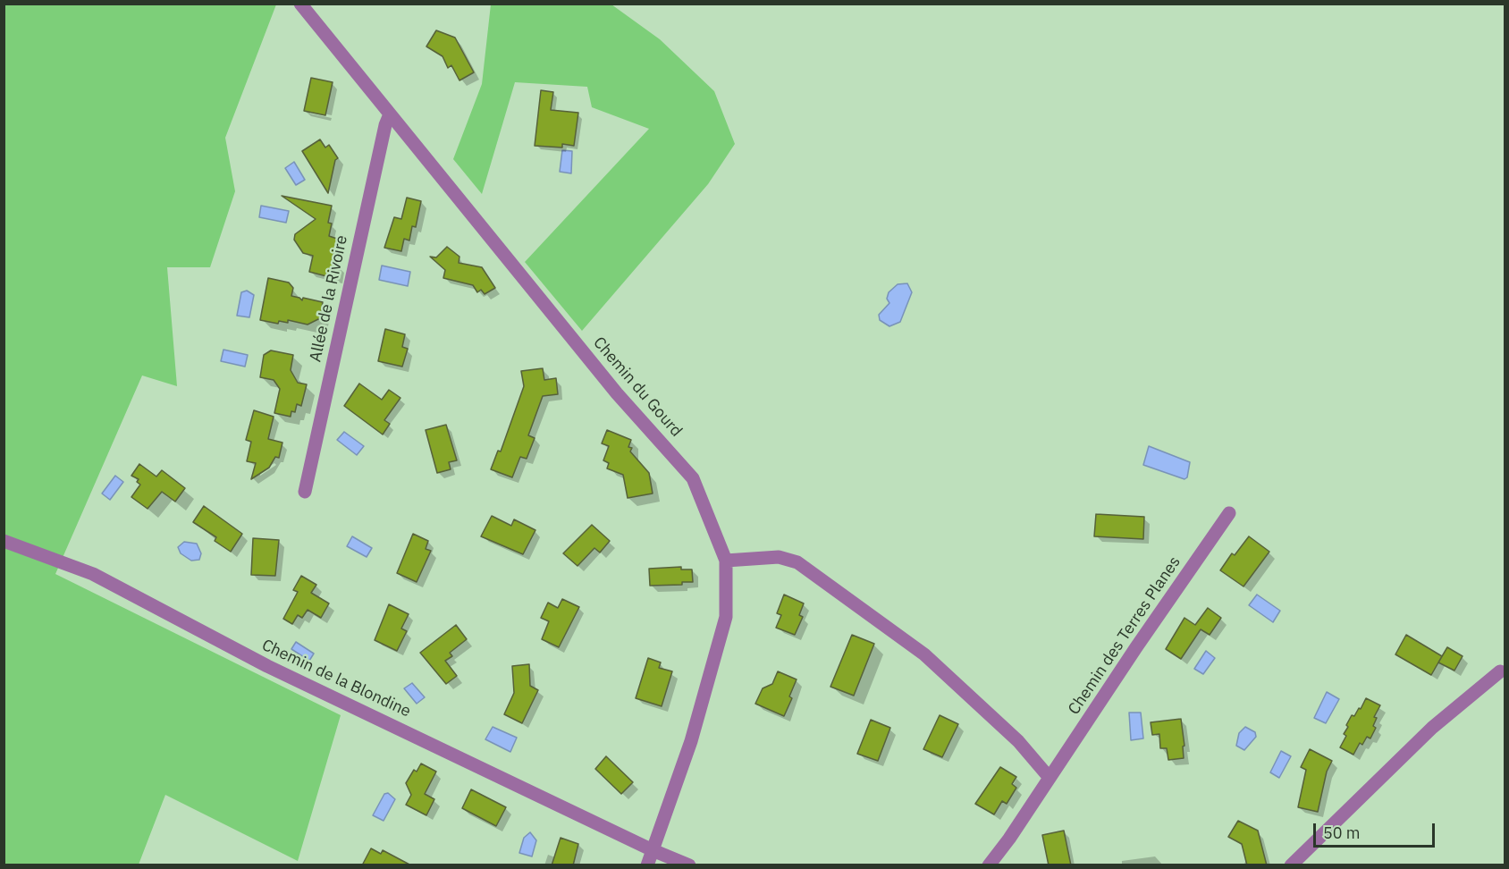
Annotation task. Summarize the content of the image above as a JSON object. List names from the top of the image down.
{
  "streets": {
    "street": [
      "Allée de la Rivoire",
      "Chemin du Gourd",
      "Chemin des Terres Planes",
      "Chemin de la Blondine"
    ]
  },
  "crossings": [
    ["Allée de la Rivoire", "Chemin du Gourd"],
    ["Chemin du Gourd", "Chemin de la Blondine"]
  ],
  "scale_bar": "50 m"
}
